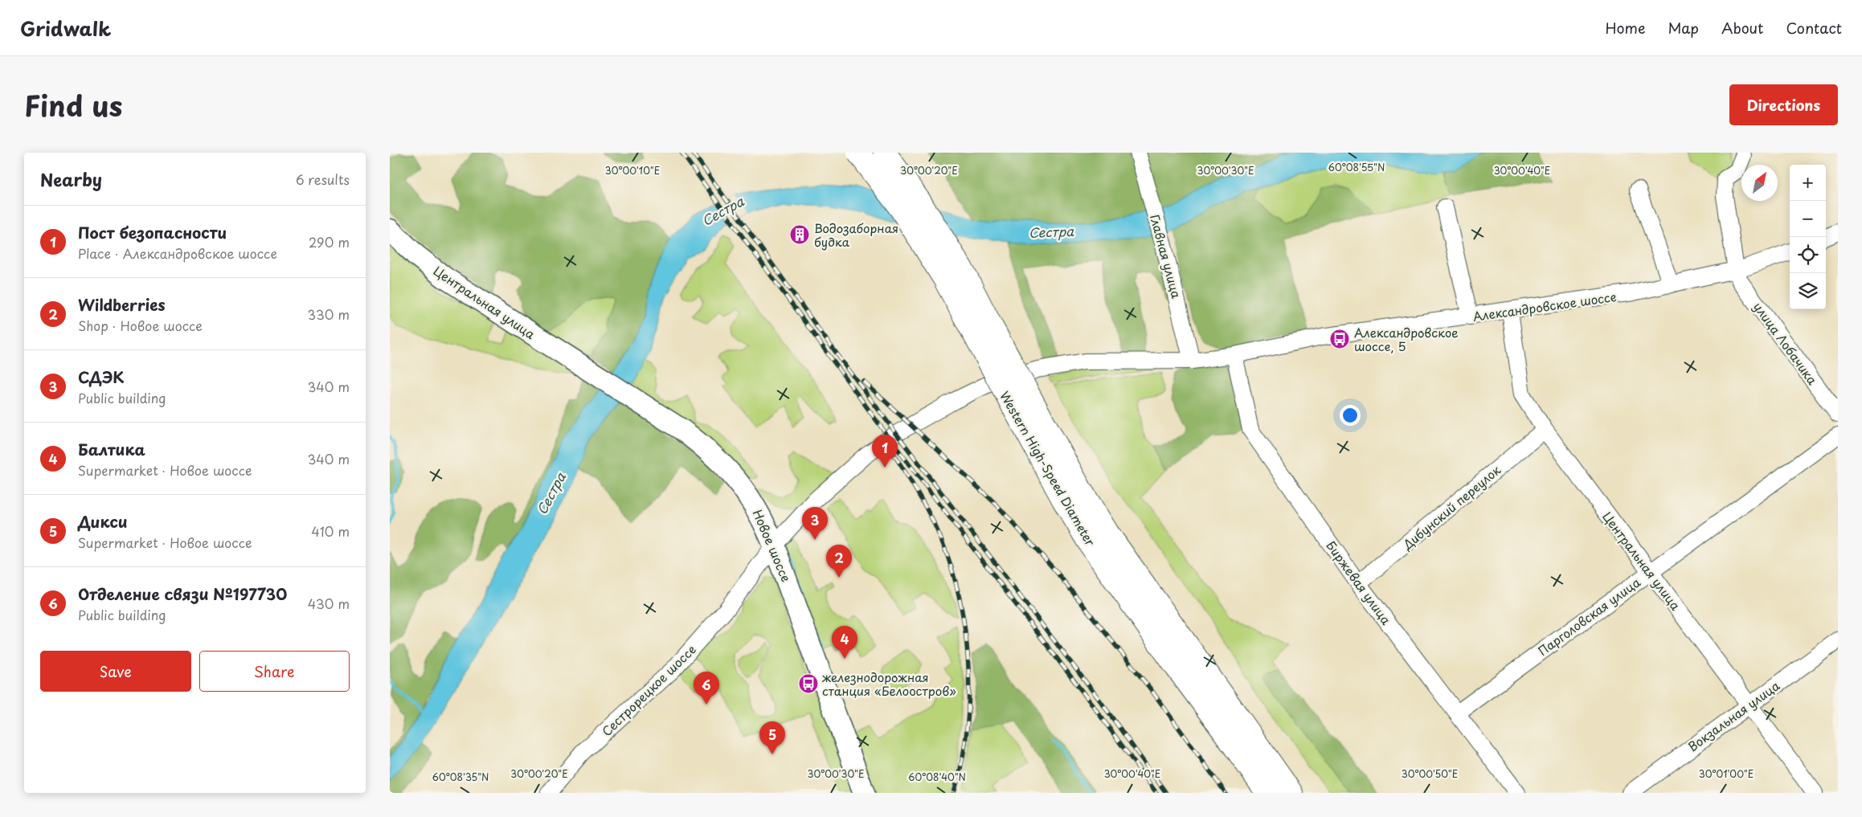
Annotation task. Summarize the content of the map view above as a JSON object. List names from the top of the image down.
{
  "streets": {
    "highway": ["Western High-Speed Diameter"],
    "main road": ["Центральная улица", "Новое шоссе"],
    "street": [
      "Главная улица",
      "Александровское шоссе",
      "улица Лобачика",
      "Дибунский переулок",
      "Биржевая улица",
      "Парголовская улица",
      "Сестрорецкое шоссе",
      "Вокзальная улица"
    ]
  },
  "crossings": [
    ["Главная улица", "Александровское шоссе"],
    ["Центральная улица", "Александровское шоссе"],
    ["Центральная улица", "Дибунский переулок"],
    ["Центральная улица", "Новое шоссе"],
    ["Центральная улица", "Парголовская улица"],
    ["Центральная улица", "Вокзальная улица"],
    ["Александровское шоссе", "улица Лобачика"],
    ["Александровское шоссе", "Новое шоссе"],
    ["Александровское шоссе", "Биржевая улица"],
    ["Александровское шоссе", "Сестрорецкое шоссе"],
    ["Дибунский переулок", "Биржевая улица"],
    ["Новое шоссе", "Сестрорецкое шоссе"],
    ["Биржевая улица", "Парголовская улица"]
  ],
  "water": ["Сестра"],
  "places": {
    "building": ["Водозаборная будка"],
    "bus stop": ["Александровское шоссе, 5", "железнодорожная станция «Белоостров»"]
  },
  "north": "top right",
  "page": {
    "header": "Gridwalk",
    "nav": [
      "Home",
      "Map",
      "About",
      "Contact"
    ],
    "title": "Find us",
    "buttons": [
      "Directions",
      ["Save", "Share"]
    ],
    "heading": ["Nearby", "6 results"],
    "map_buttons": ["+", "−"],
    "list": [
      {
        "mark": "1",
        "name": "Пост безопасности",
        "note": "Place · Александровское шоссе",
        "value": "290 m"
      },
      {
        "mark": "2",
        "name": "Wildberries",
        "note": "Shop · Новое шоссе",
        "value": "330 m"
      },
      {
        "mark": "3",
        "name": "СДЭК",
        "note": "Public building",
        "value": "340 m"
      },
      {
        "mark": "4",
        "name": "Балтика",
        "note": "Supermarket · Новое шоссе",
        "value": "340 m"
      },
      {
        "mark": "5",
        "name": "Дикси",
        "note": "Supermarket · Новое шоссе",
        "value": "410 m"
      },
      {
        "mark": "6",
        "name": "Отделение связи №197730",
        "note": "Public building",
        "value": "430 m"
      }
    ],
    "pins": [
      "1",
      "3",
      "2",
      "4",
      "6",
      "5"
    ]
  },
  "coordinates": [
    "60°08'55\"N",
    "30°00'10\"E",
    "30°00'20\"E",
    "30°00'30\"E",
    "30°00'40\"E",
    "30°00'50\"E",
    "30°01'00\"E",
    "60°08'35\"N",
    "60°08'40\"N"
  ]
}
